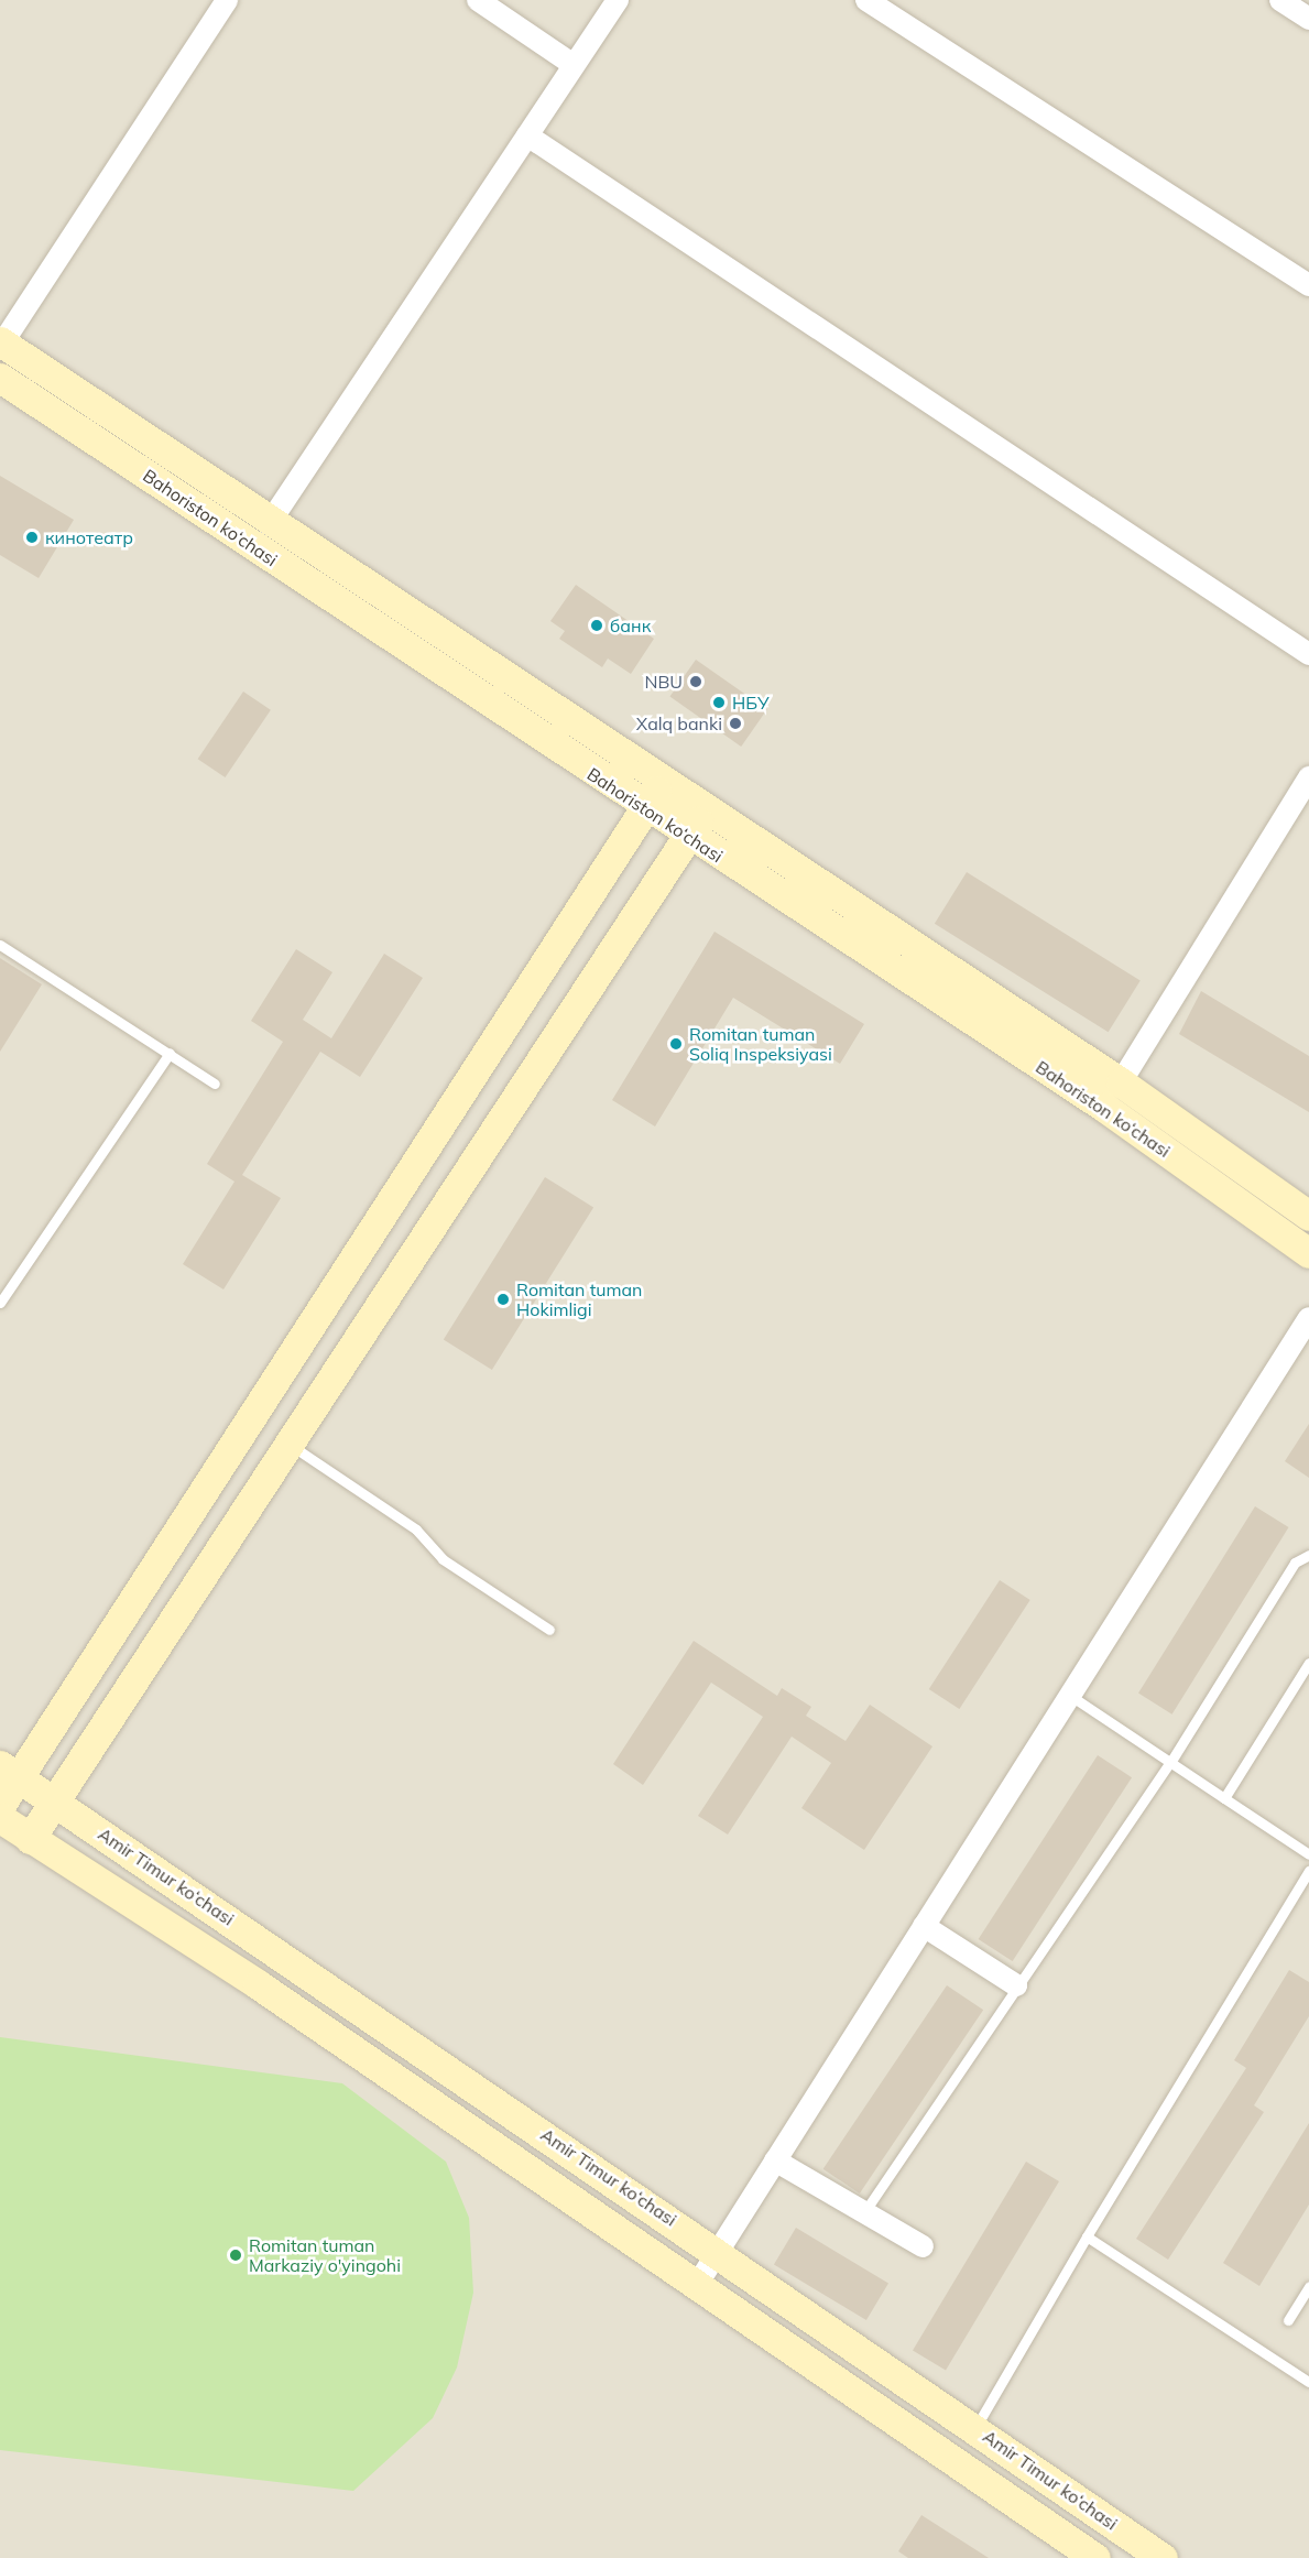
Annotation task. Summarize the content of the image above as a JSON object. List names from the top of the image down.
{
  "streets": {
    "street": ["Bahoriston ko‘chasi", "Amir Timur ko‘chasi"]
  },
  "places": [
    "кинотеатр",
    "банк",
    "NBU",
    "НБУ",
    "Xalq banki",
    "Romitan tuman Soliq Inspeksiyasi",
    "Romitan tuman Hokimligi",
    "Romitan tuman Markaziy o'yingohi"
  ]
}
